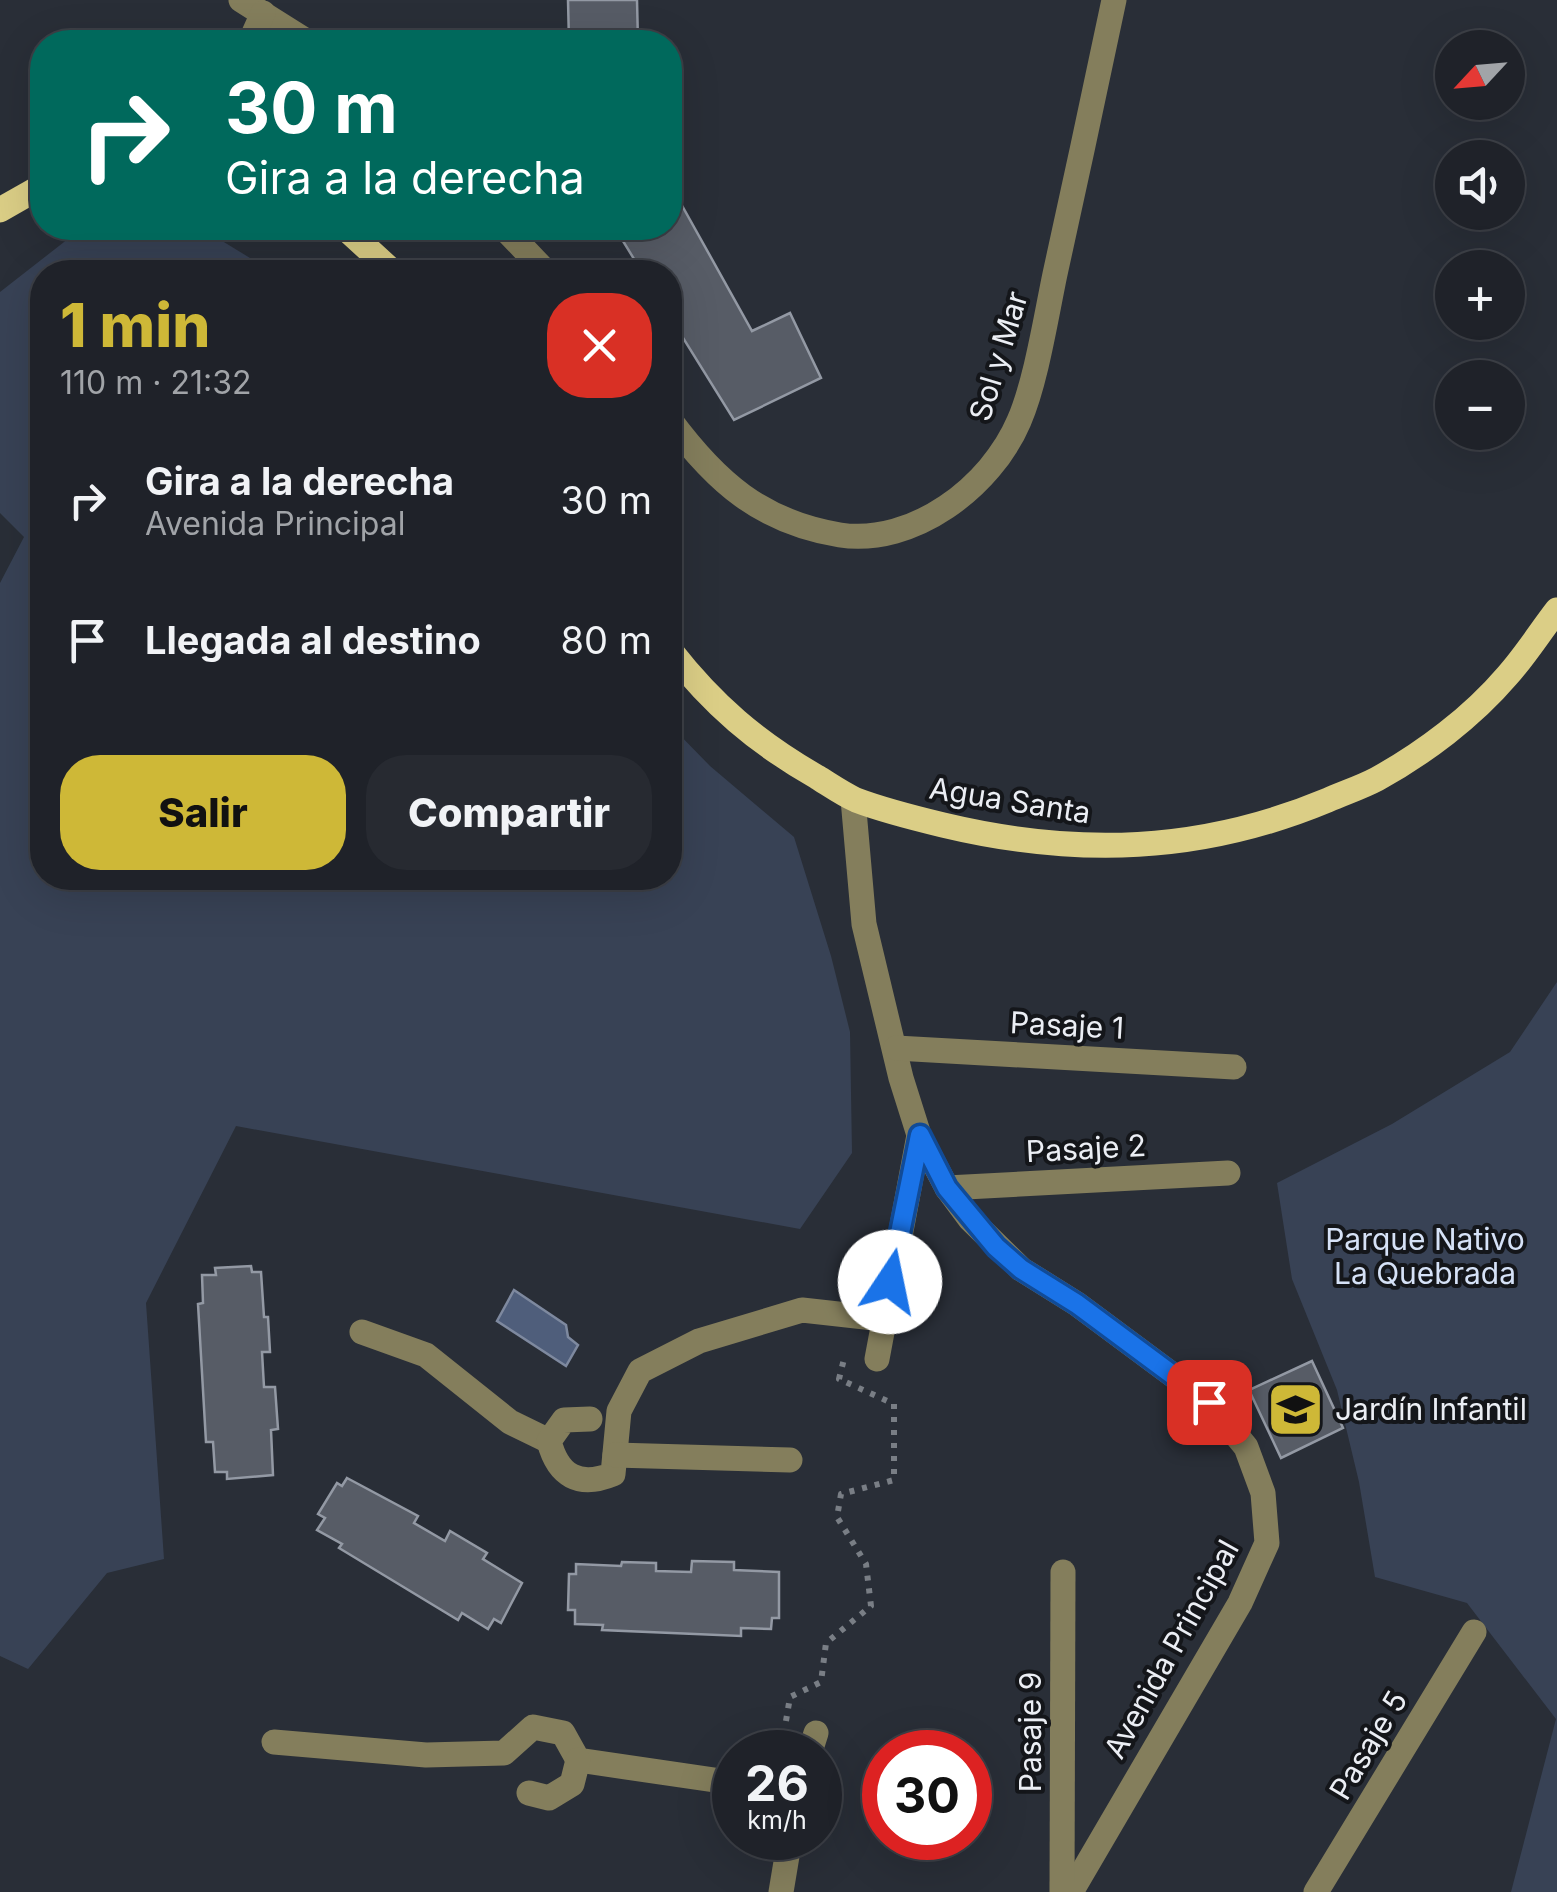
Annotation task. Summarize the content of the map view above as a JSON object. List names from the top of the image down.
{
  "streets": {
    "main road": ["Agua Santa"],
    "street": [
      "Sol y Mar",
      "Pasaje 1",
      "Pasaje 2",
      "Avenida Principal",
      "Pasaje 9",
      "Pasaje 5"
    ]
  },
  "crossings": [
    ["Agua Santa", "Avenida Principal"],
    ["Pasaje 1", "Avenida Principal"],
    ["Pasaje 2", "Avenida Principal"]
  ],
  "parks": ["Parque Nativo La Quebrada"],
  "places": {
    "school or university": ["Jardín Infantil"]
  },
  "north": "bottom left",
  "page": {
    "map_buttons": ["+", "−"],
    "turn": ["30 m", "Gira a la derecha"],
    "heading": ["1 min", "110 m · 21:32"],
    "list": [
      {
        "name": "Gira a la derecha",
        "note": "Avenida Principal",
        "value": "30 m"
      },
      {
        "name": "Llegada al destino",
        "value": "80 m"
      }
    ],
    "buttons": ["Salir", "Compartir"],
    "speed": "26 km/h",
    "limit": "30"
  }
}
